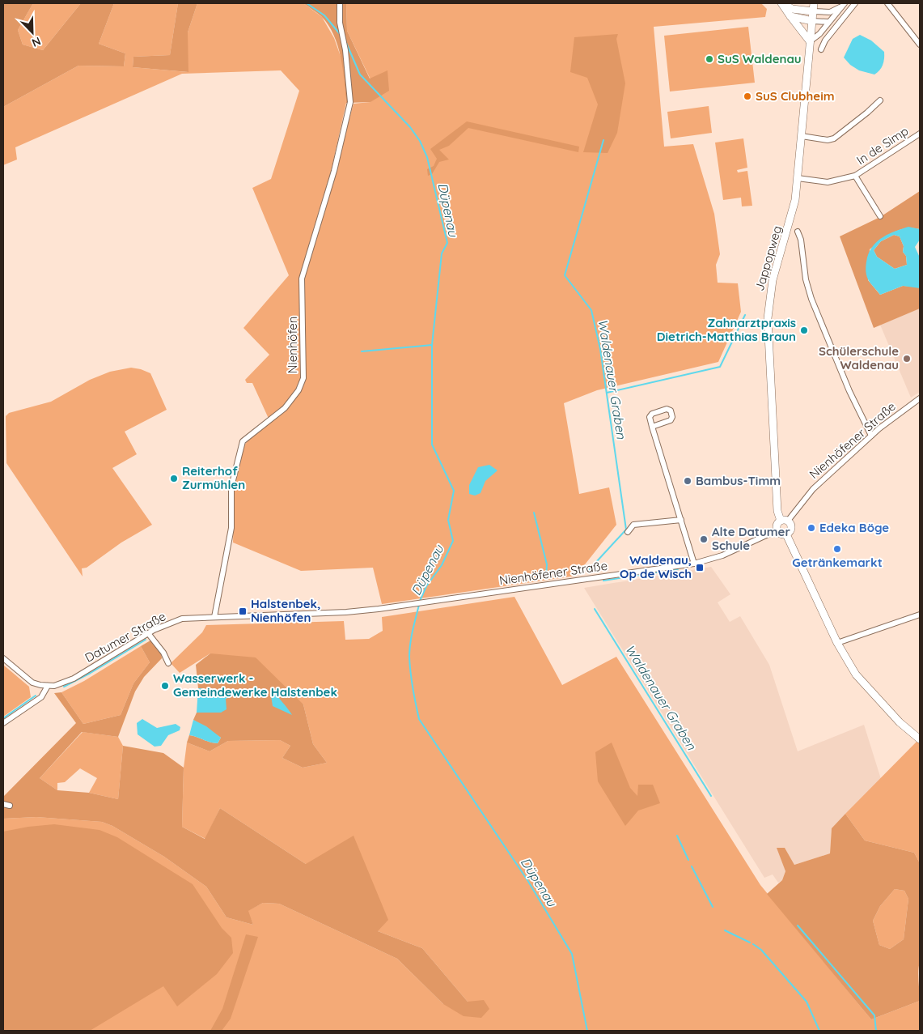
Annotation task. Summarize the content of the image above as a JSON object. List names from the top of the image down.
{
  "streets": {
    "street": [
      "In de Simp",
      "Jappopweg",
      "Nienhöfen",
      "Nienhöfener Straße",
      "Datumer Straße"
    ]
  },
  "crossings": [
    ["In de Simp", "Jappopweg"],
    ["Jappopweg", "Nienhöfener Straße"],
    ["Nienhöfen", "Datumer Straße"],
    ["Nienhöfener Straße", "Datumer Straße"]
  ],
  "water": ["Düpenau", "Waldenauer Graben"],
  "places": {
    "other": [
      "SuS Waldenau",
      "SuS Clubheim",
      "Zahnarztpraxis Dietrich-Matthias Braun",
      "Schülerschule Waldenau",
      "Reiterhof Zurmühlen",
      "Bambus-Timm",
      "Edeka Böge",
      "Alte Datumer Schule",
      "Getränkemarkt",
      "Wasserwerk - Gemeindewerke Halstenbek"
    ],
    "transit": ["Waldenau, Op de Wisch", "Halstenbek, Nienhöfen"]
  },
  "north": "bottom right"
}
